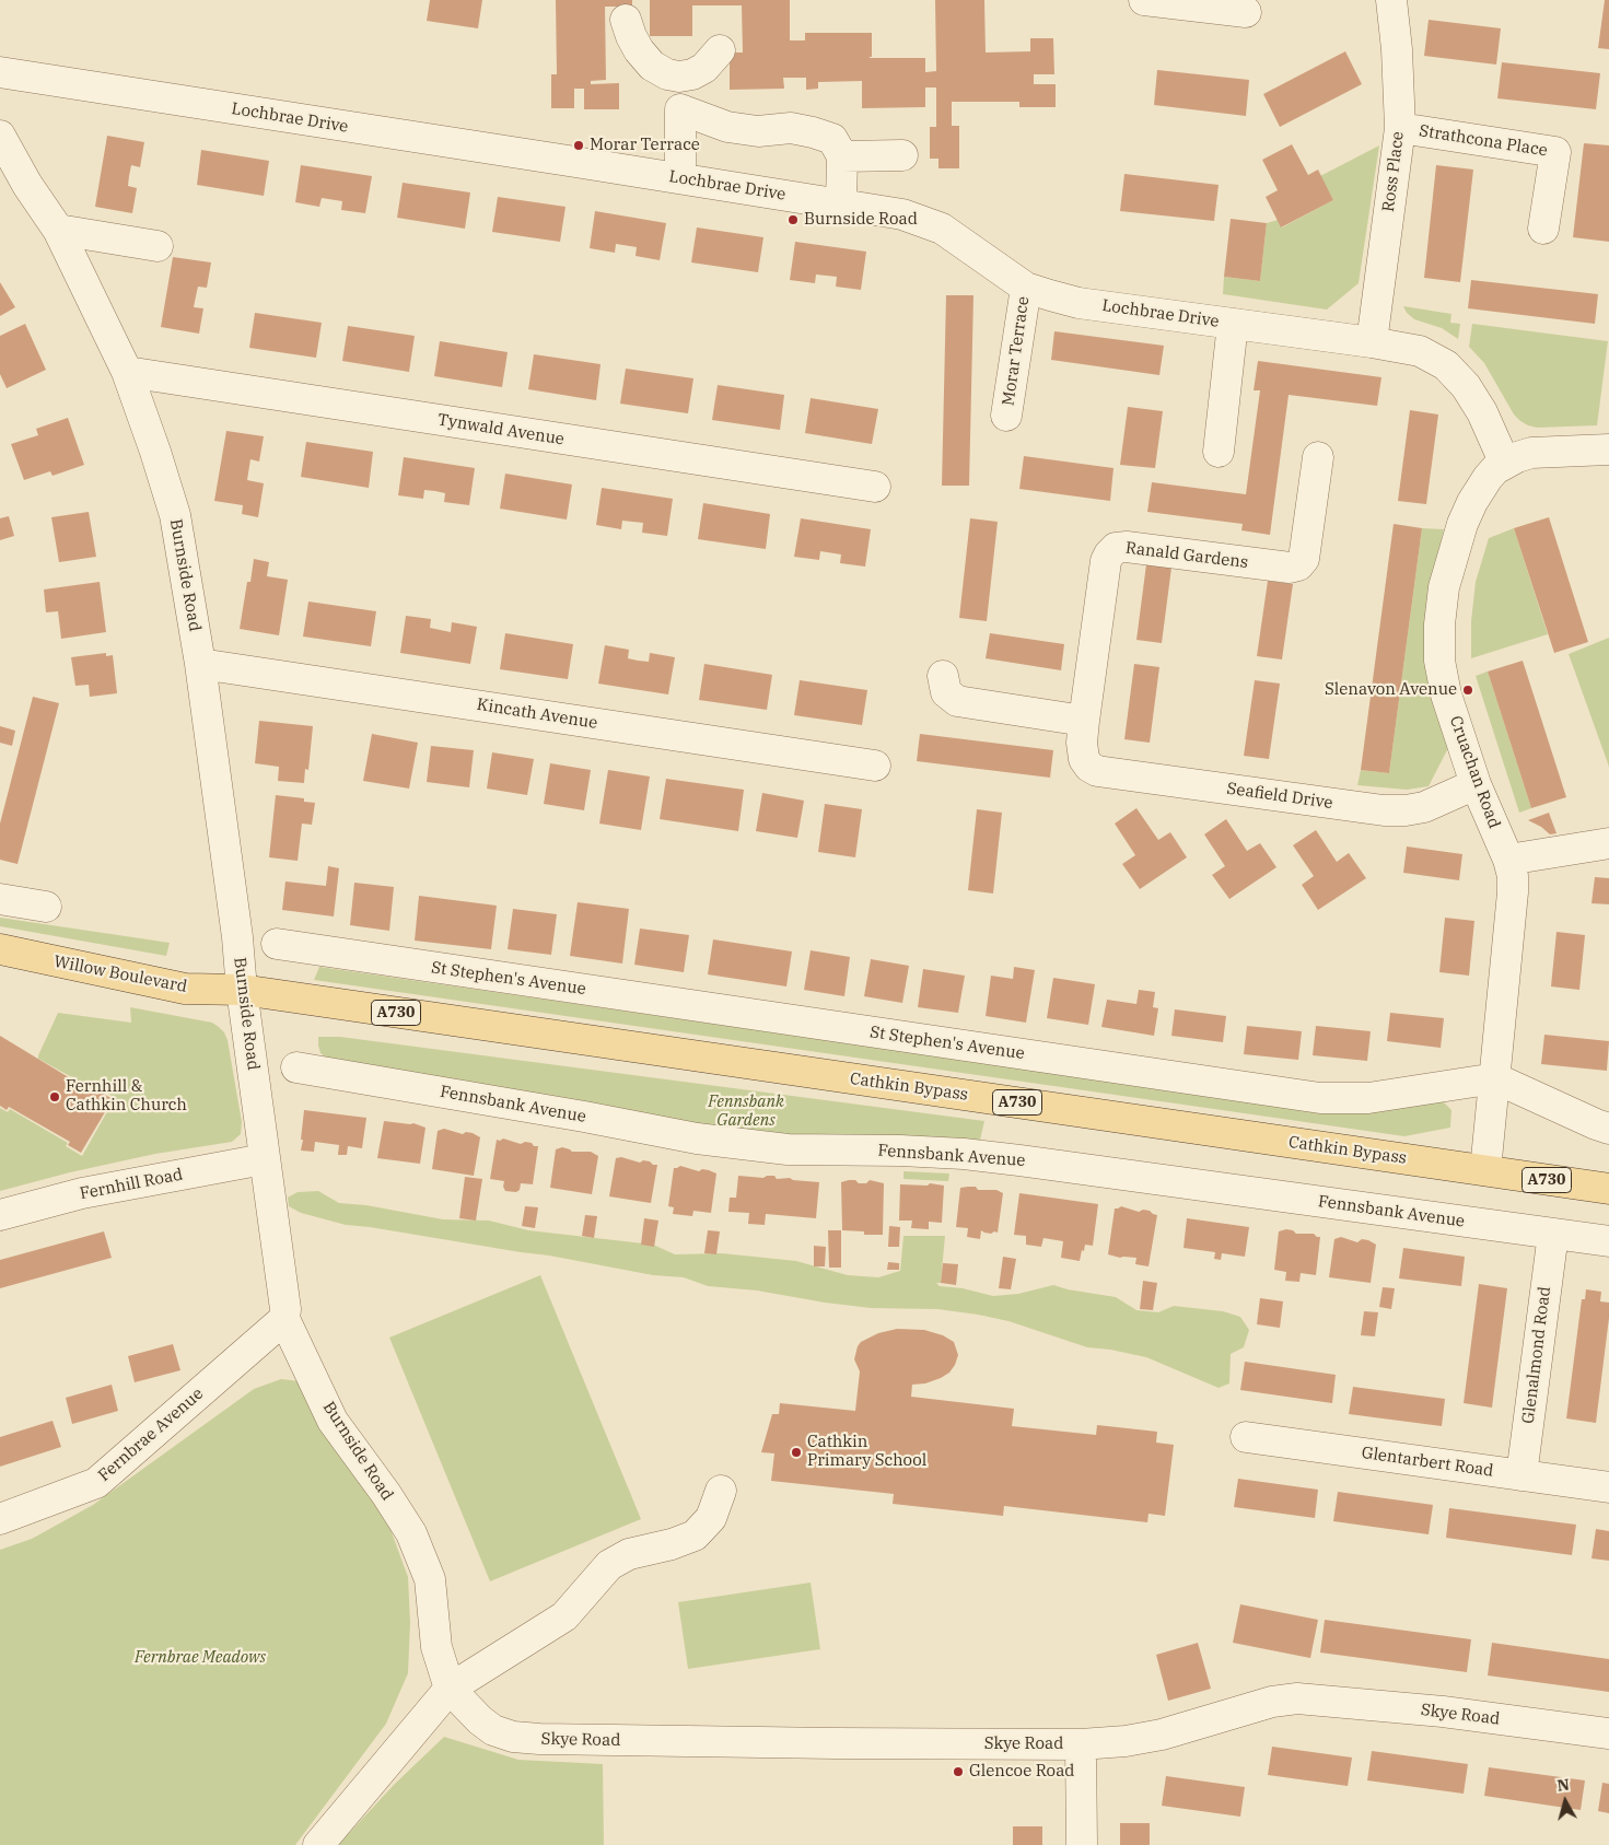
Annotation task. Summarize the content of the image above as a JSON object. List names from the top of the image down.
{
  "streets": {
    "main road": ["Willow Boulevard", "A730", "Cathkin Bypass"],
    "street": [
      "Lochbrae Drive",
      "Strathcona Place",
      "Ross Place",
      "Morar Terrace",
      "Tynwald Avenue",
      "Ranald Gardens",
      "Burnside Road",
      "Kincath Avenue",
      "Cruachan Road",
      "Seafield Drive",
      "St Stephen's Avenue",
      "Fennsbank Avenue",
      "Fernhill Road",
      "Glenalmond Road",
      "Fernbrae Avenue",
      "Glentarbert Road",
      "Skye Road"
    ]
  },
  "crossings": [
    ["Lochbrae Drive", "Ross Place"],
    ["Lochbrae Drive", "Morar Terrace"],
    ["Lochbrae Drive", "Cruachan Road"],
    ["Strathcona Place", "Ross Place"],
    ["Tynwald Avenue", "Burnside Road"],
    ["Ranald Gardens", "Seafield Drive"],
    ["Burnside Road", "Kincath Avenue"],
    ["Burnside Road", "Willow Boulevard"],
    ["Burnside Road", "Cathkin Bypass"],
    ["Burnside Road", "Fernhill Road"],
    ["Burnside Road", "Fernbrae Avenue"],
    ["Burnside Road", "Skye Road"],
    ["Cruachan Road", "Seafield Drive"],
    ["Cruachan Road", "St Stephen's Avenue"],
    ["Cruachan Road", "Cathkin Bypass"],
    ["Willow Boulevard", "Cathkin Bypass"],
    ["Fennsbank Avenue", "Glenalmond Road"],
    ["Glenalmond Road", "Glentarbert Road"]
  ],
  "parks": ["Fennsbank Gardens", "Fernbrae Meadows"],
  "places": [
    "Morar Terrace",
    "Burnside Road",
    "Slenavon Avenue",
    "Fernhill & Cathkin Church",
    "Cathkin Primary School",
    "Glencoe Road"
  ],
  "north": "top"
}
